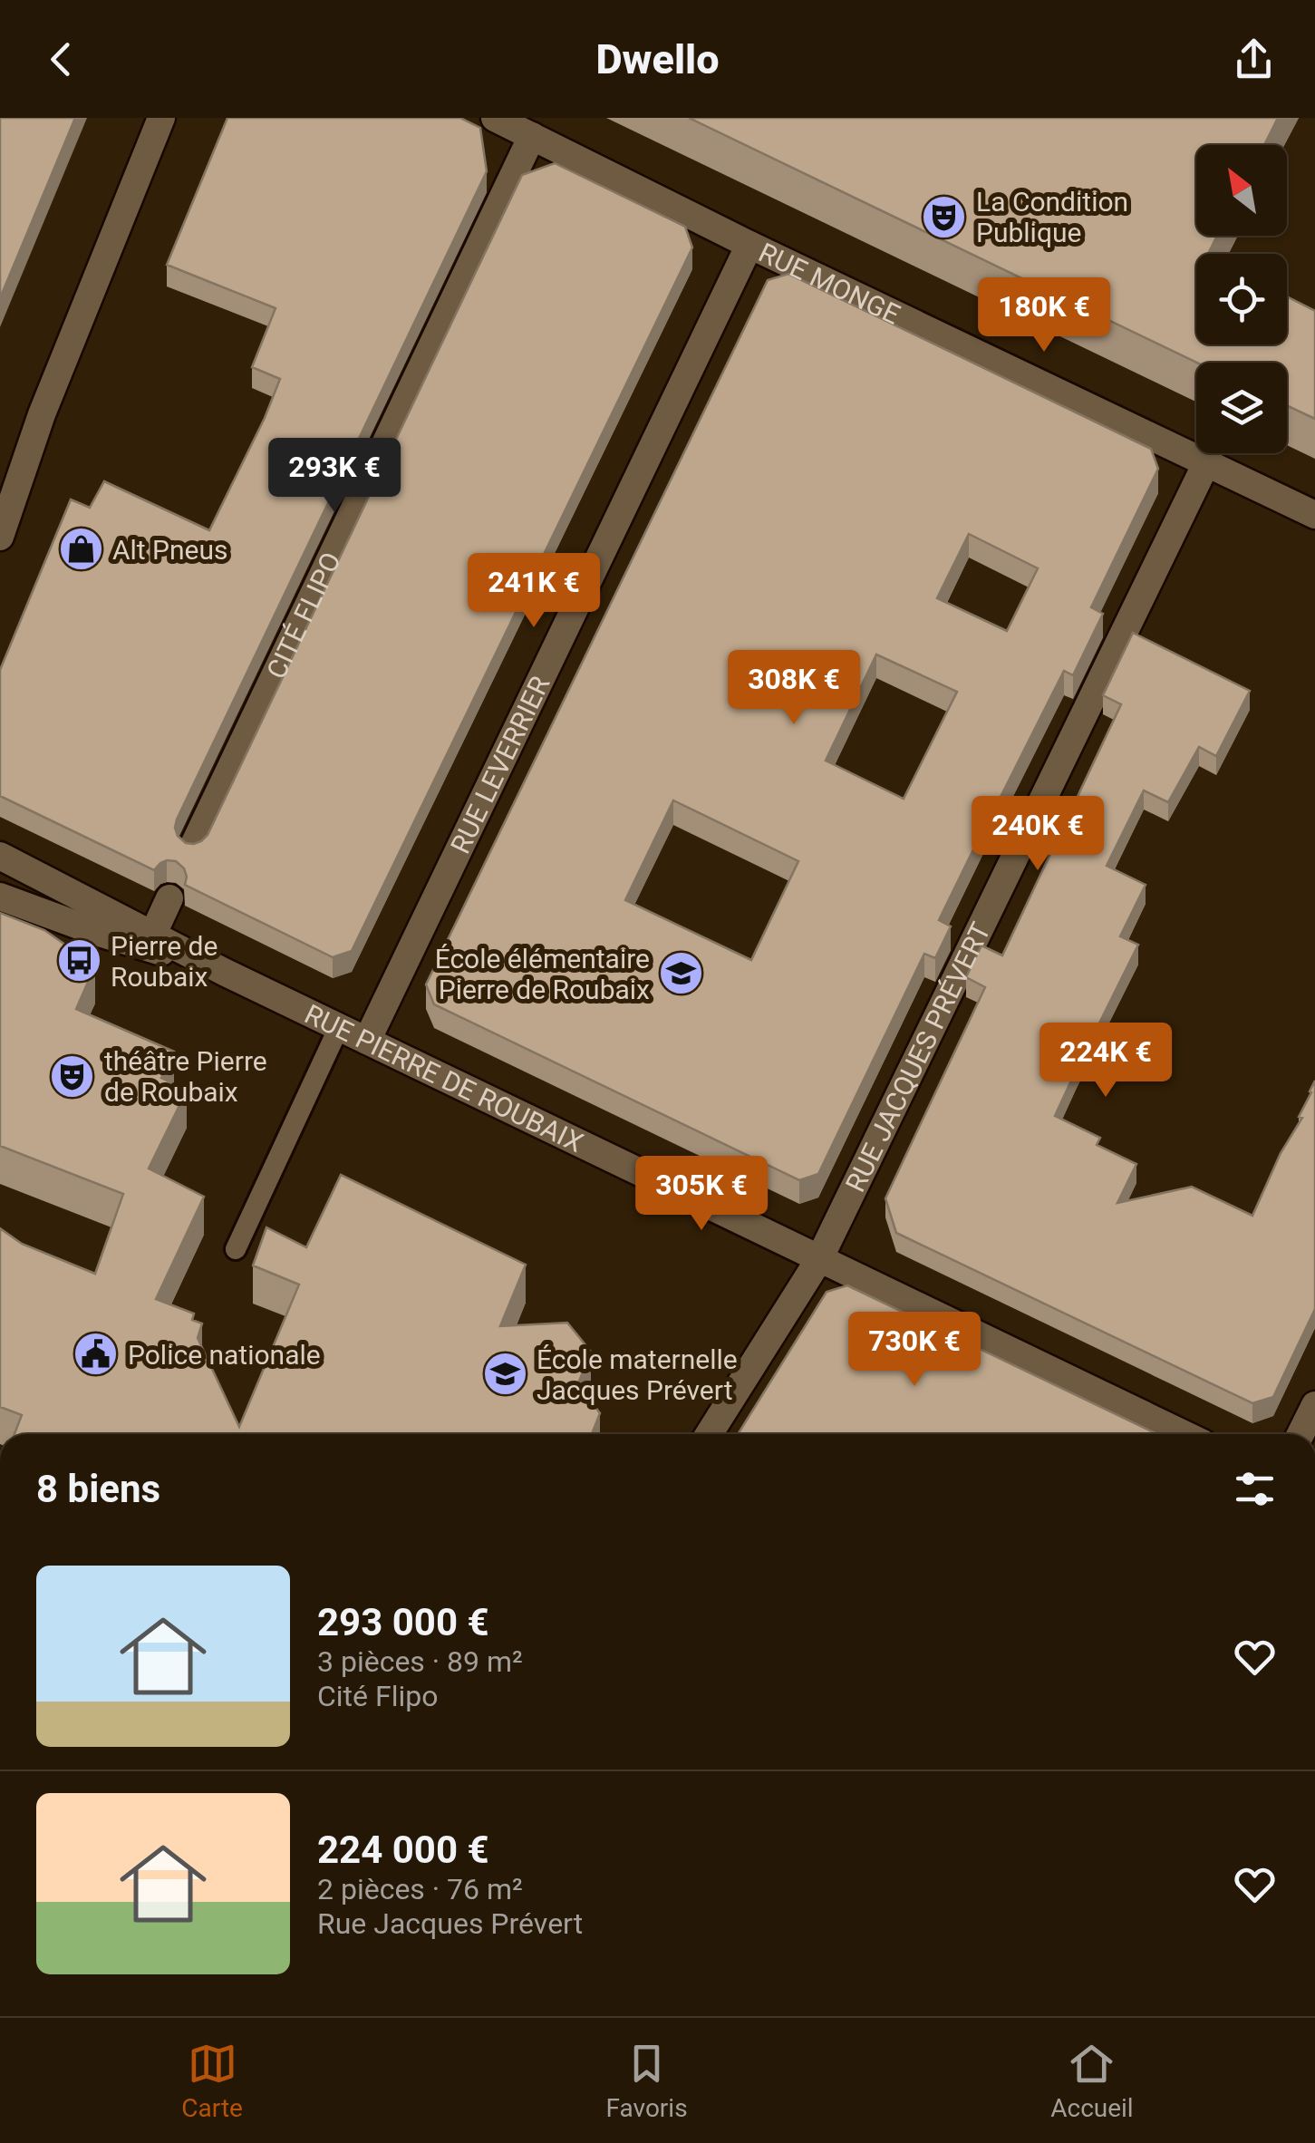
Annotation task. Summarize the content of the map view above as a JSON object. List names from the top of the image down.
{
  "streets": {
    "street": [
      "RUE MONGE",
      "CITÉ FLIPO",
      "RUE LEVERRIER",
      "RUE JACQUES PRÉVERT",
      "RUE PIERRE DE ROUBAIX"
    ]
  },
  "crossings": [
    ["RUE MONGE", "CITÉ FLIPO"],
    ["RUE MONGE", "RUE LEVERRIER"],
    ["RUE MONGE", "RUE JACQUES PRÉVERT"],
    ["RUE LEVERRIER", "RUE PIERRE DE ROUBAIX"],
    ["RUE JACQUES PRÉVERT", "RUE PIERRE DE ROUBAIX"]
  ],
  "places": {
    "theatre": ["La Condition Publique", "théâtre Pierre de Roubaix"],
    "shop": ["Alt Pneus"],
    "bus stop": ["Pierre de Roubaix"],
    "school or university": ["École élémentaire Pierre de Roubaix", "École maternelle Jacques Prévert"],
    "public building": ["Police nationale"]
  },
  "north": "top left",
  "page": {
    "header": "Dwello",
    "price": [
      "180K €",
      "293K €",
      "241K €",
      "308K €",
      "240K €",
      "224K €",
      "305K €",
      "730K €"
    ],
    "heading": "8 biens",
    "list": [
      {
        "name": "293 000 €",
        "note": "3 pièces · 89 m² · Cité Flipo"
      },
      {
        "name": "224 000 €",
        "note": "2 pièces · 76 m² · Rue Jacques Prévert"
      }
    ],
    "tabs": ["Carte", "Favoris", "Accueil"]
  }
}
